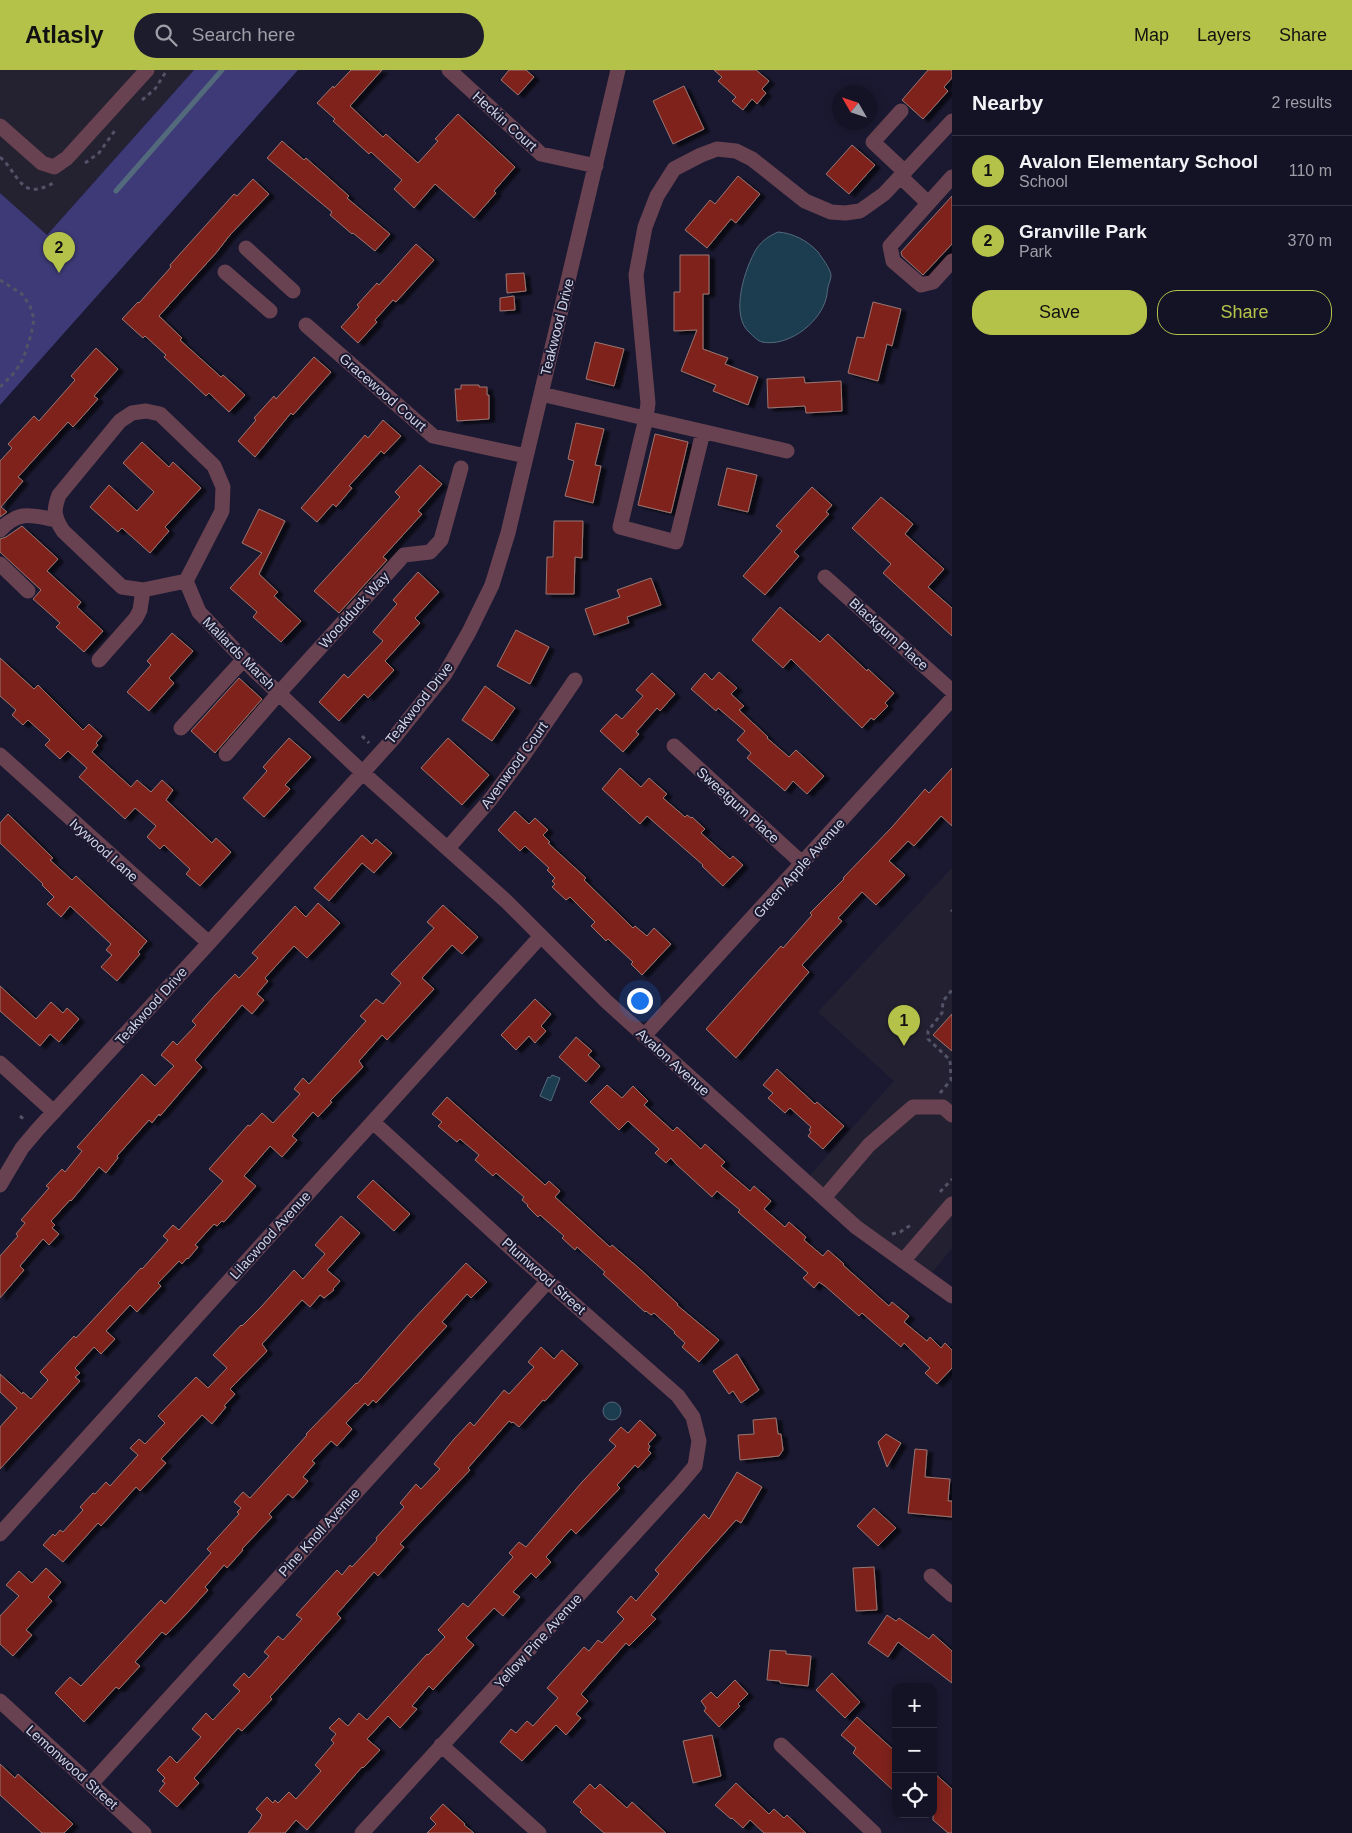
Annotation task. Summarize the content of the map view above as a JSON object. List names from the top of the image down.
{
  "streets": {
    "street": [
      "Heckin Court",
      "Teakwood Drive",
      "Gracewood Court",
      "Woodduck Way",
      "Blackgum Place",
      "Mallards Marsh",
      "Avenwood Court",
      "Sweetgum Place",
      "Ivywood Lane",
      "Green Apple Avenue",
      "Avalon Avenue",
      "Lilacwood Avenue",
      "Plumwood Street",
      "Pine Knoll Avenue",
      "Yellow Pine Avenue",
      "Lemonwood Street"
    ]
  },
  "crossings": [
    ["Heckin Court", "Teakwood Drive"],
    ["Teakwood Drive", "Gracewood Court"],
    ["Teakwood Drive", "Mallards Marsh"],
    ["Teakwood Drive", "Ivywood Lane"],
    ["Teakwood Drive", "Avalon Avenue"],
    ["Woodduck Way", "Mallards Marsh"],
    ["Mallards Marsh", "Avalon Avenue"],
    ["Avenwood Court", "Avalon Avenue"],
    ["Sweetgum Place", "Green Apple Avenue"],
    ["Green Apple Avenue", "Avalon Avenue"],
    ["Avalon Avenue", "Lilacwood Avenue"],
    ["Lilacwood Avenue", "Plumwood Street"],
    ["Plumwood Street", "Pine Knoll Avenue"],
    ["Plumwood Street", "Yellow Pine Avenue"],
    ["Pine Knoll Avenue", "Lemonwood Street"]
  ],
  "north": "top left",
  "page": {
    "header": "Atlasly",
    "search": "Search here",
    "nav": ["Map", "Layers", "Share"],
    "heading": ["Nearby", "2 results"],
    "list": [
      {
        "mark": "1",
        "name": "Avalon Elementary School",
        "note": "School",
        "value": "110 m"
      },
      {
        "mark": "2",
        "name": "Granville Park",
        "note": "Park",
        "value": "370 m"
      }
    ],
    "pins": ["2", "1"],
    "buttons": ["Save", "Share"],
    "map_buttons": ["+", "−"]
  }
}
